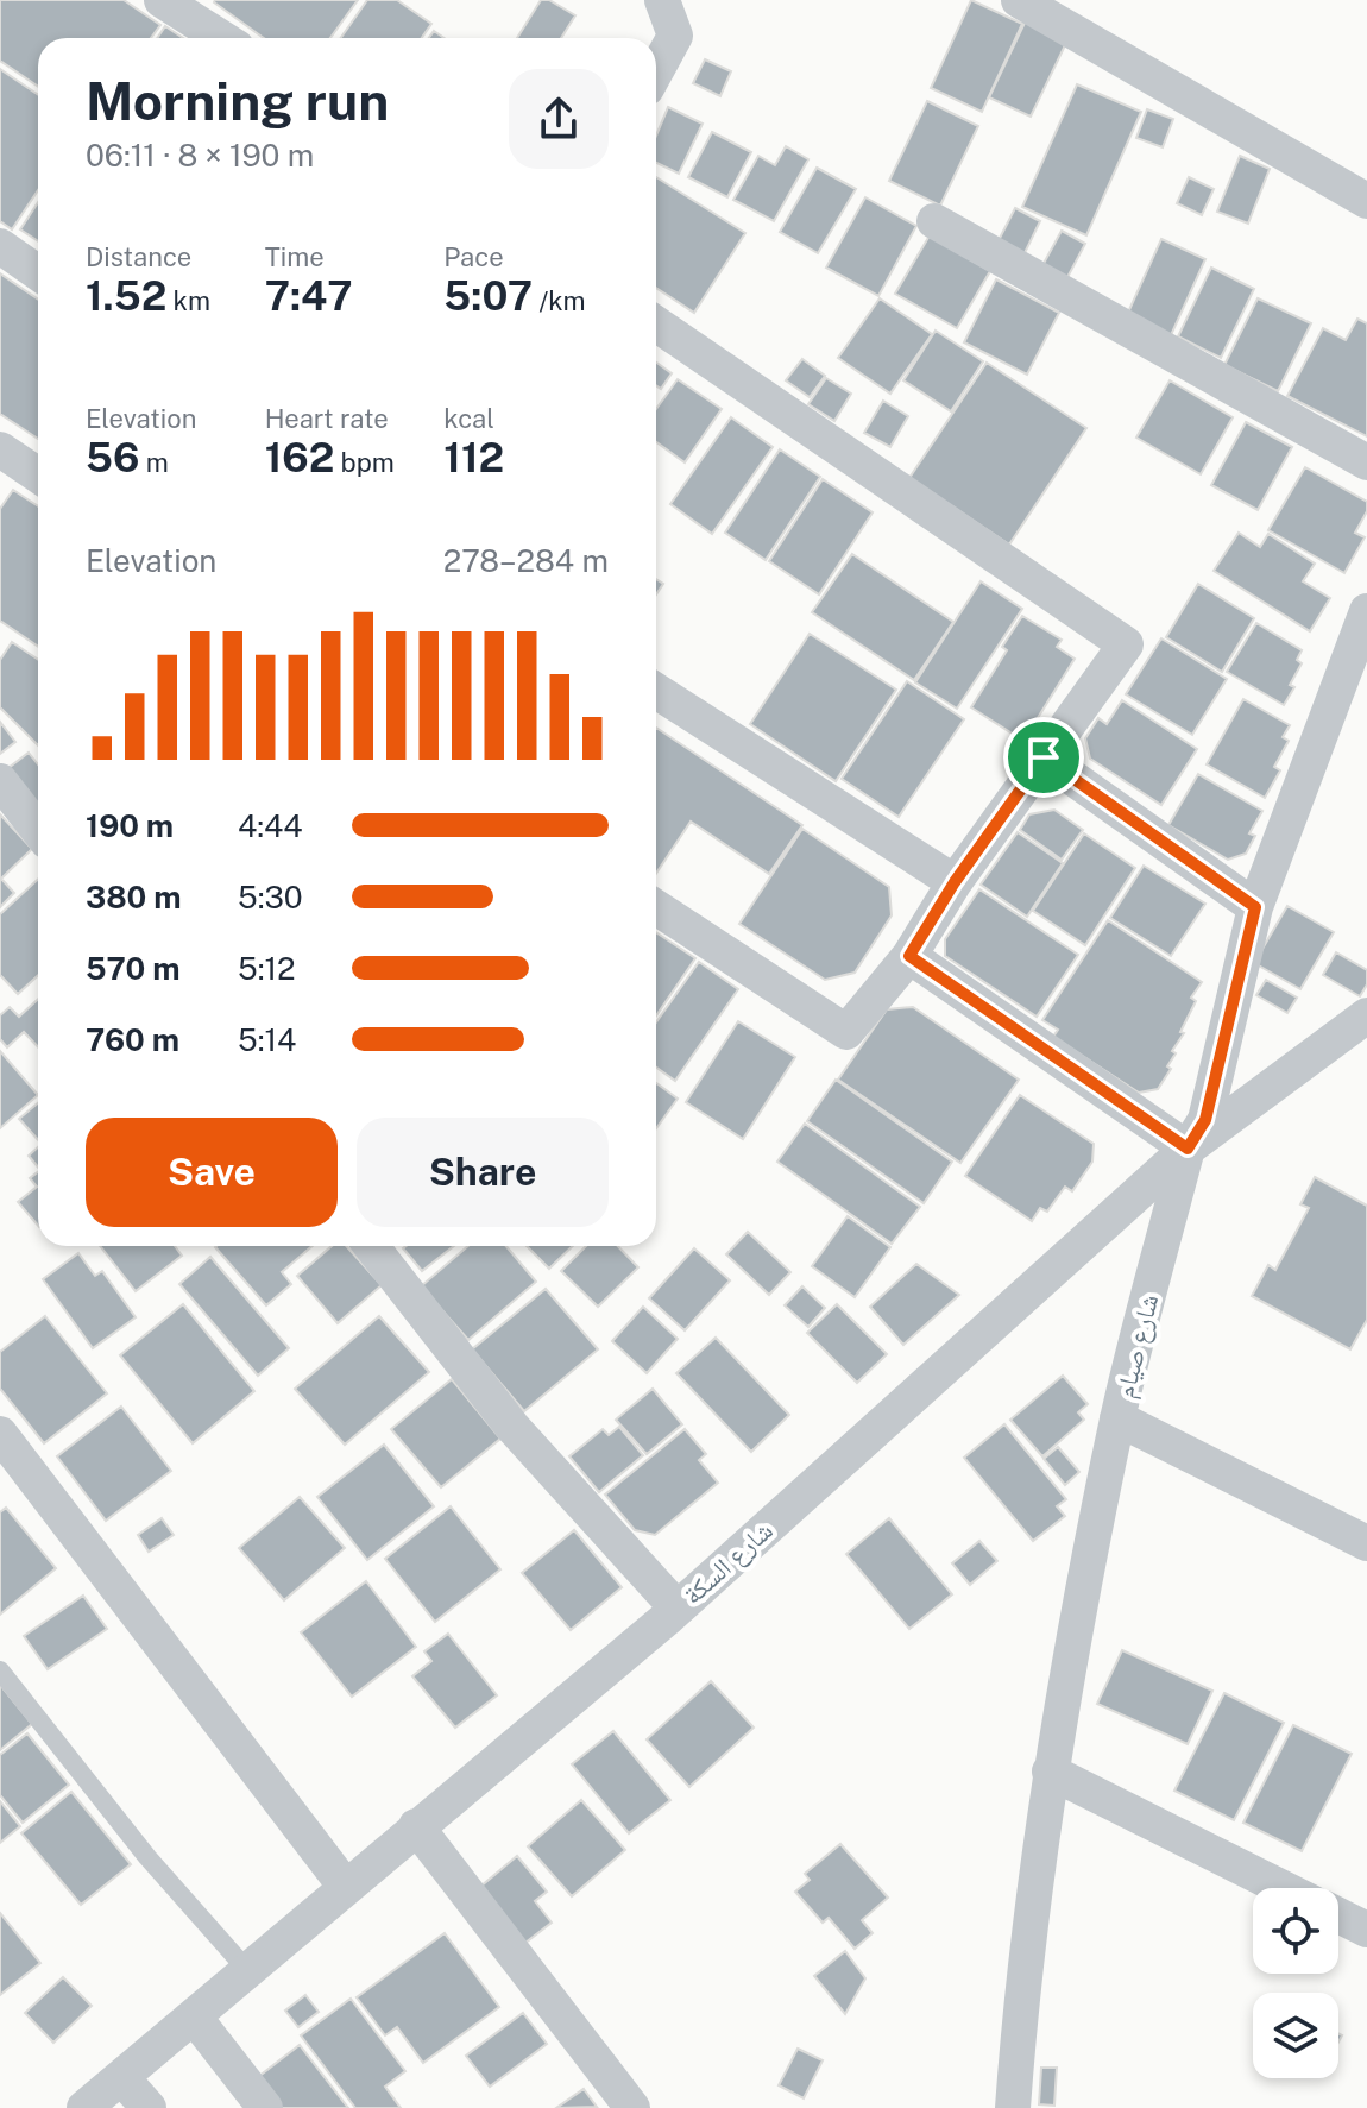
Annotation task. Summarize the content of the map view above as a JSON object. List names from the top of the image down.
{
  "streets": {
    "street": ["شارع صيام", "شارع السكة"]
  },
  "crossings": [
    ["شارع صيام", "شارع السكة"]
  ],
  "page": {
    "heading": ["Morning run", "06:11 · 8 × 190 m"],
    "stats": [
      ["Distance", "1.52 km"],
      ["Time", "7:47"],
      ["Pace", "5:07 /km"],
      ["Elevation", "56 m"],
      ["Heart rate", "162 bpm"],
      ["kcal", "112"]
    ],
    "chart": ["Elevation", "278–284 m"],
    "list": [
      {
        "name": "190 m",
        "note": "4:44"
      },
      {
        "name": "380 m",
        "note": "5:30"
      },
      {
        "name": "570 m",
        "note": "5:12"
      },
      {
        "name": "760 m",
        "note": "5:14"
      }
    ],
    "buttons": ["Save", "Share"]
  }
}
